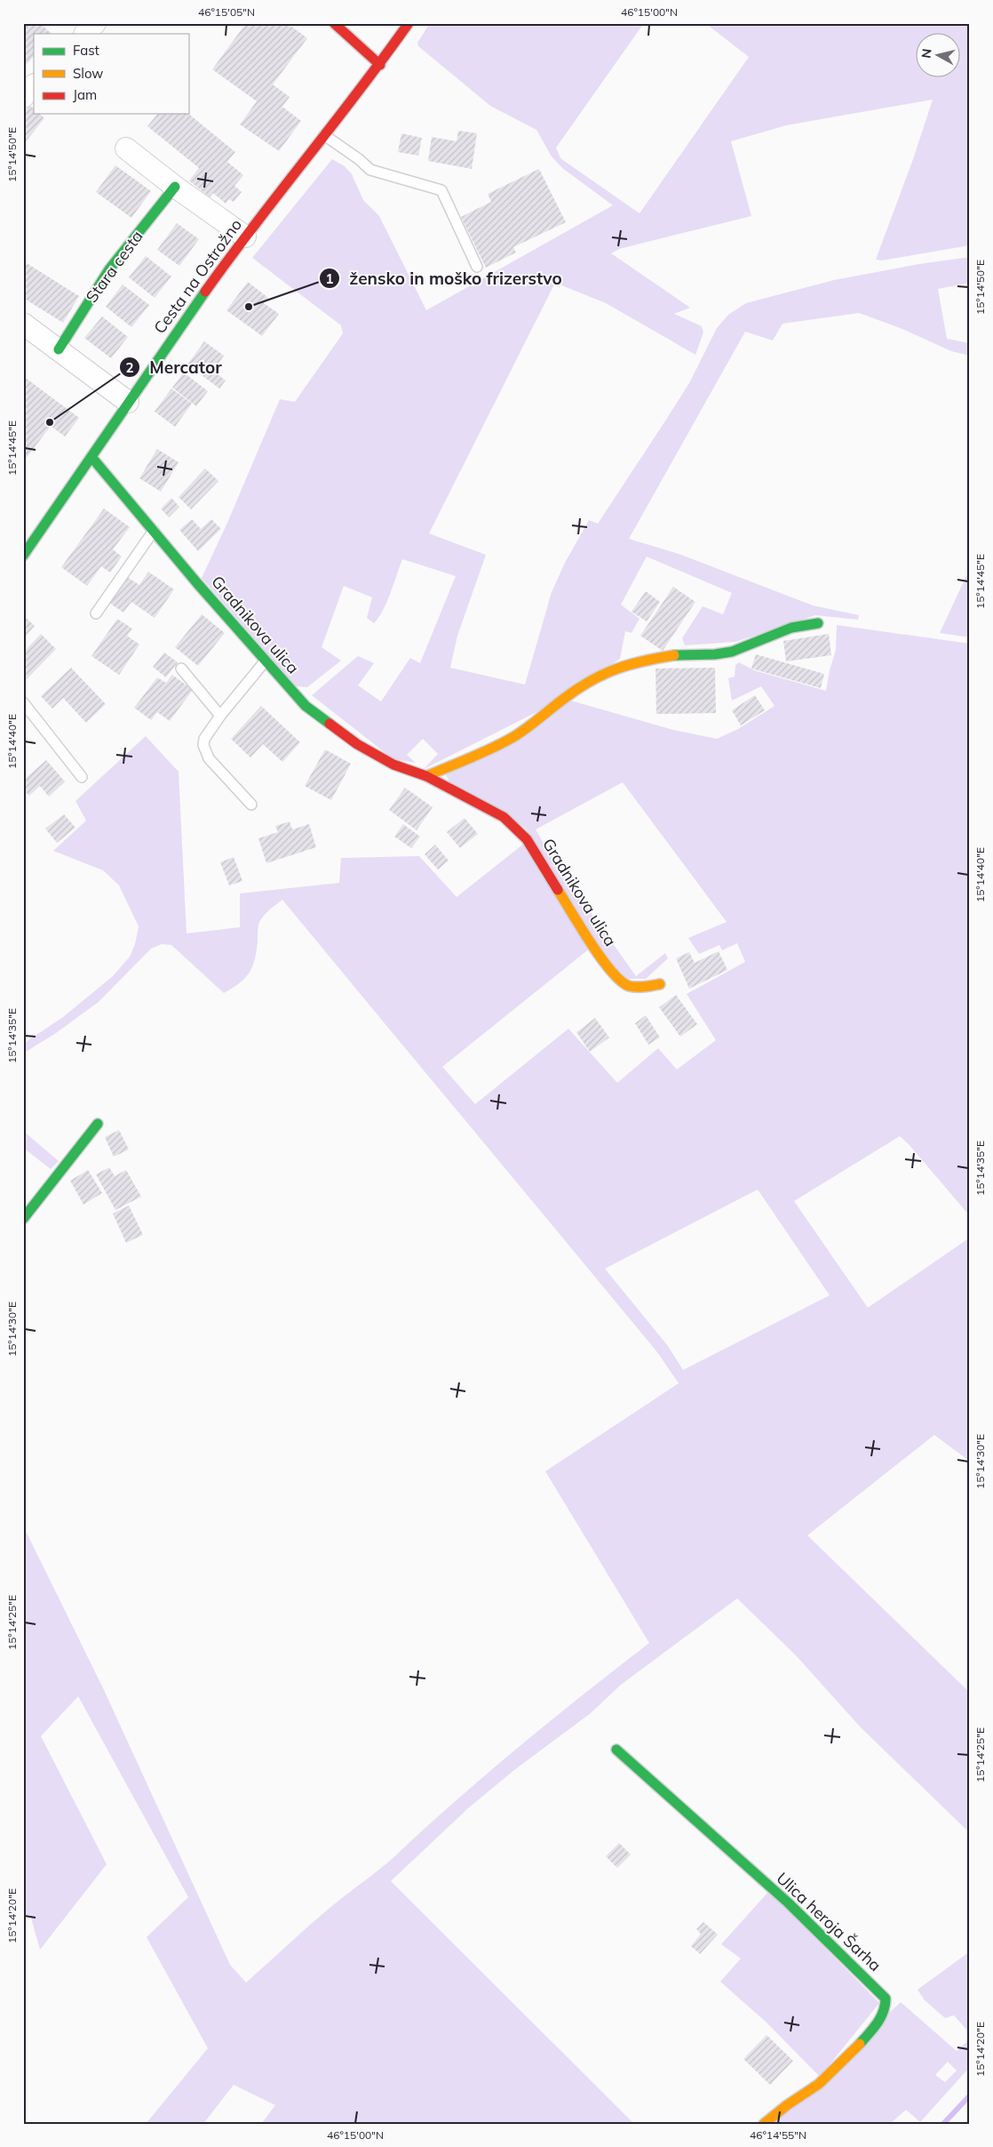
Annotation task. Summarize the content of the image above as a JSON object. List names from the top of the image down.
{
  "streets": {
    "street": [
      "Stara cesta",
      "Cesta na Ostrožno",
      "Gradnikova ulica",
      "Ulica heroja Šarha"
    ]
  },
  "crossings": [
    ["Cesta na Ostrožno", "Gradnikova ulica"]
  ],
  "places": ["žensko in moško frizerstvo", "Mercator"],
  "legend": ["Fast", "Slow", "Jam"],
  "north": "left",
  "coordinates": [
    "46°15'05\"N",
    "46°15'00\"N",
    "15°14'50\"E",
    "15°14'45\"E",
    "15°14'40\"E",
    "15°14'35\"E",
    "15°14'30\"E",
    "15°14'25\"E",
    "15°14'20\"E",
    "46°14'55\"N"
  ]
}
